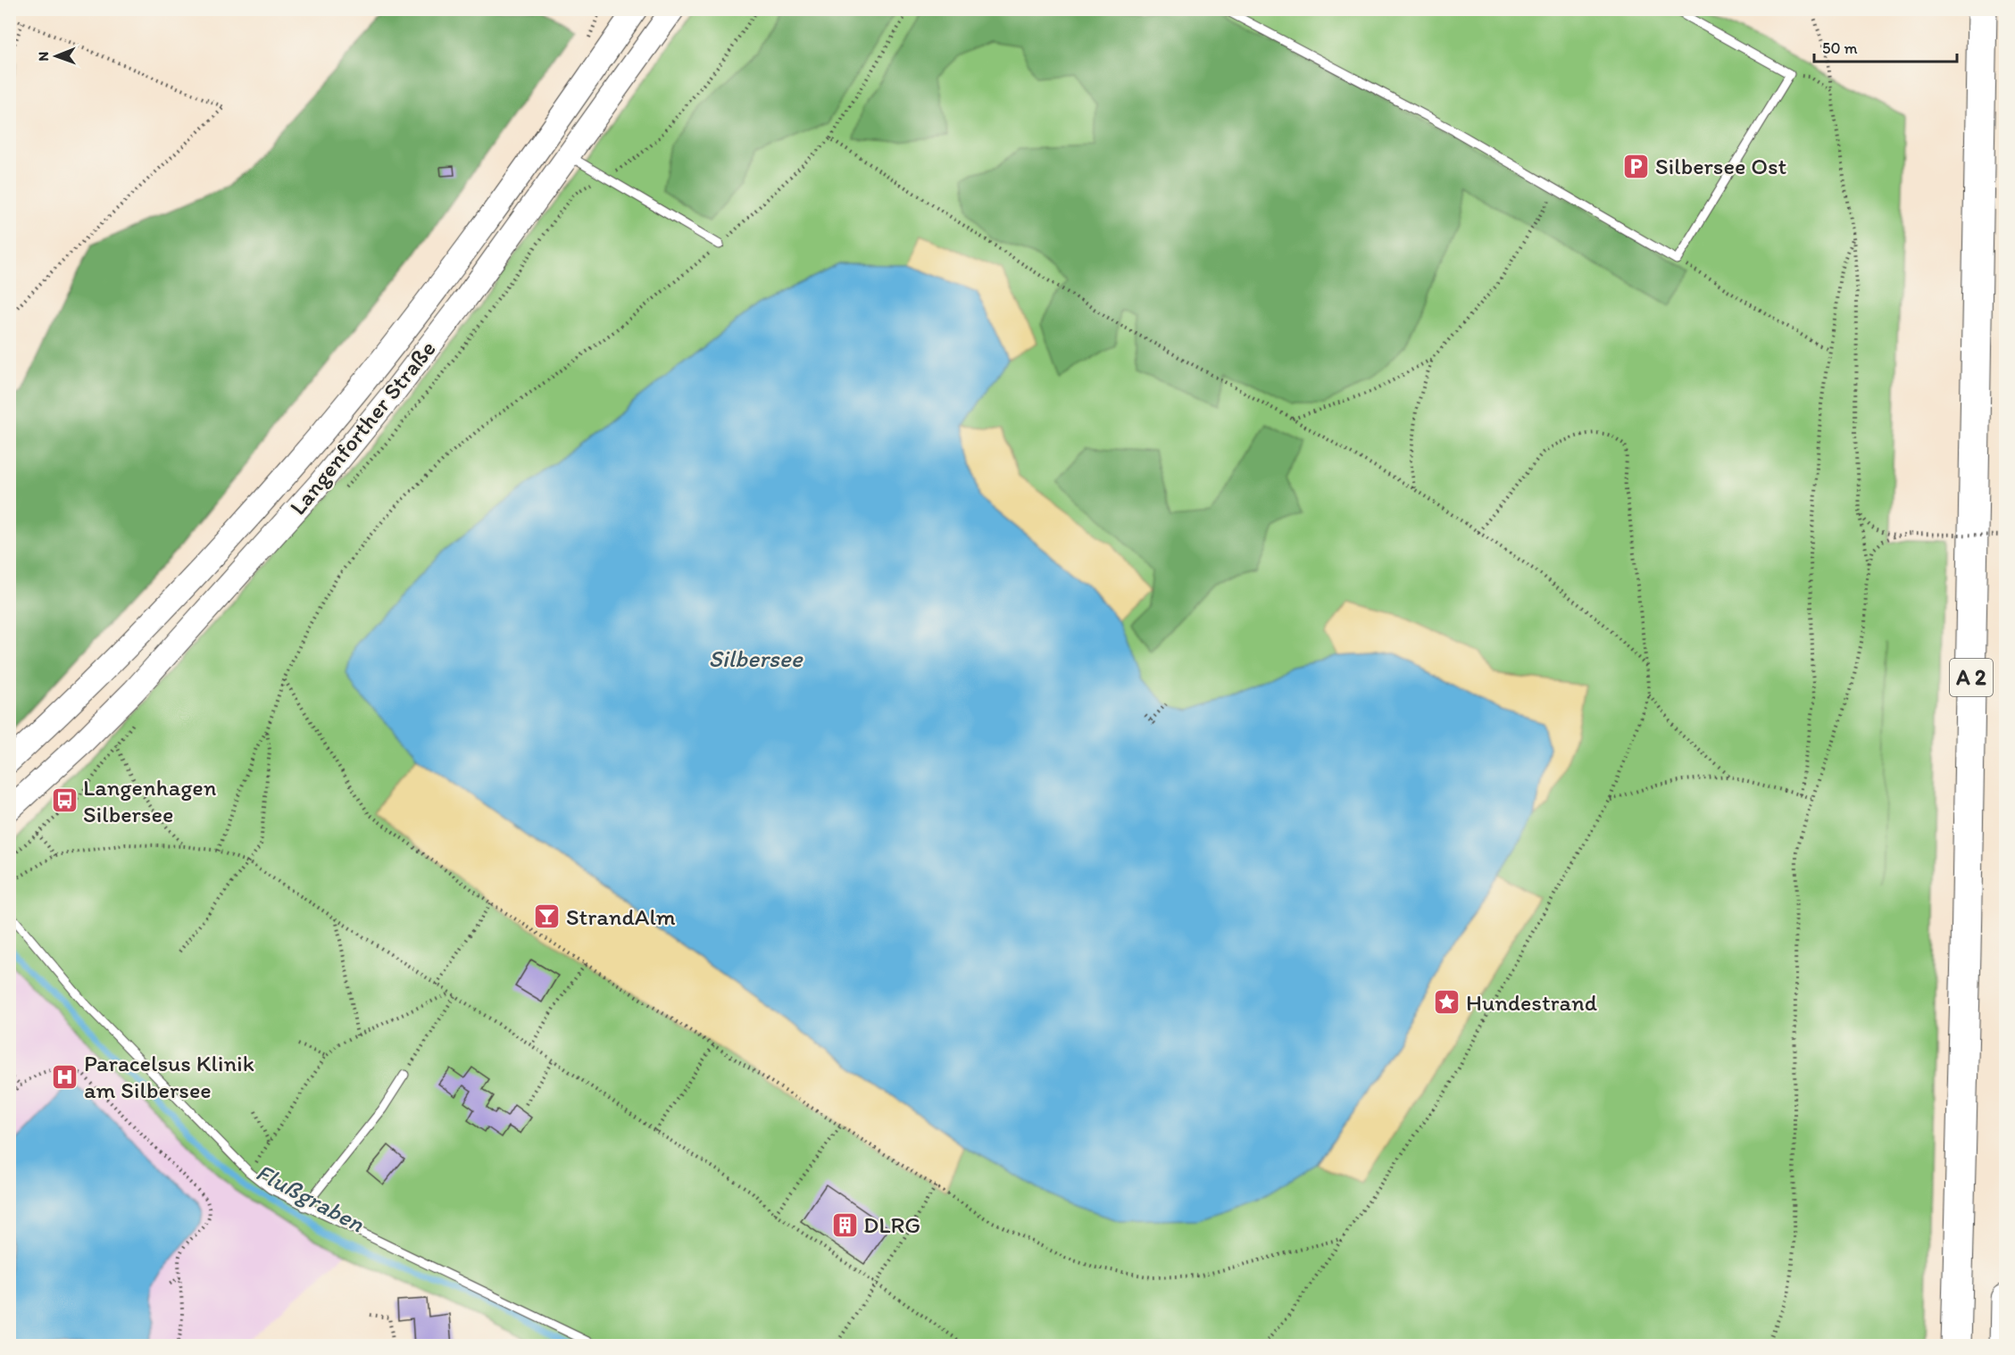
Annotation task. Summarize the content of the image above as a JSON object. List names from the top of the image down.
{
  "streets": {
    "highway": ["A 2"],
    "main road": ["Langenforther Straße"]
  },
  "water": ["Silbersee", "Flußgraben"],
  "places": {
    "parking": ["Silbersee Ost"],
    "bus stop": ["Langenhagen Silbersee"],
    "bar": ["StrandAlm"],
    "place": ["Hundestrand"],
    "hospital": ["Paracelsus Klinik am Silbersee"],
    "building": ["DLRG"]
  },
  "scale_bar": "50 m",
  "north": "left"
}
